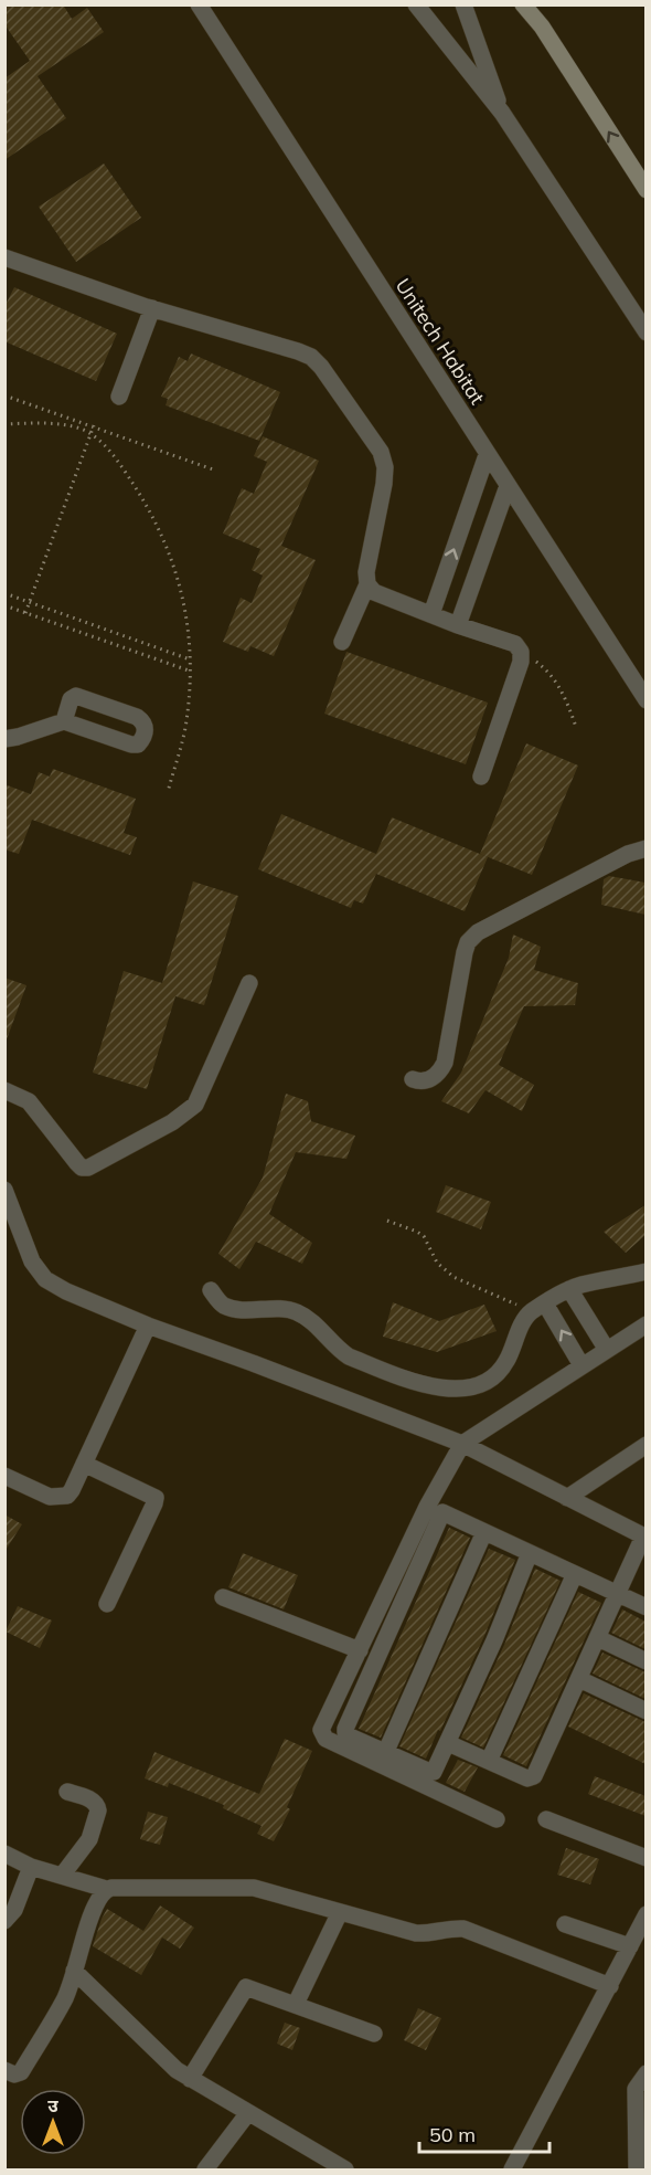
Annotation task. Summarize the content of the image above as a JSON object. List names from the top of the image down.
{
  "streets": {
    "street": ["Unitech Habitat"]
  },
  "scale_bar": "50 m",
  "north": "top"
}
